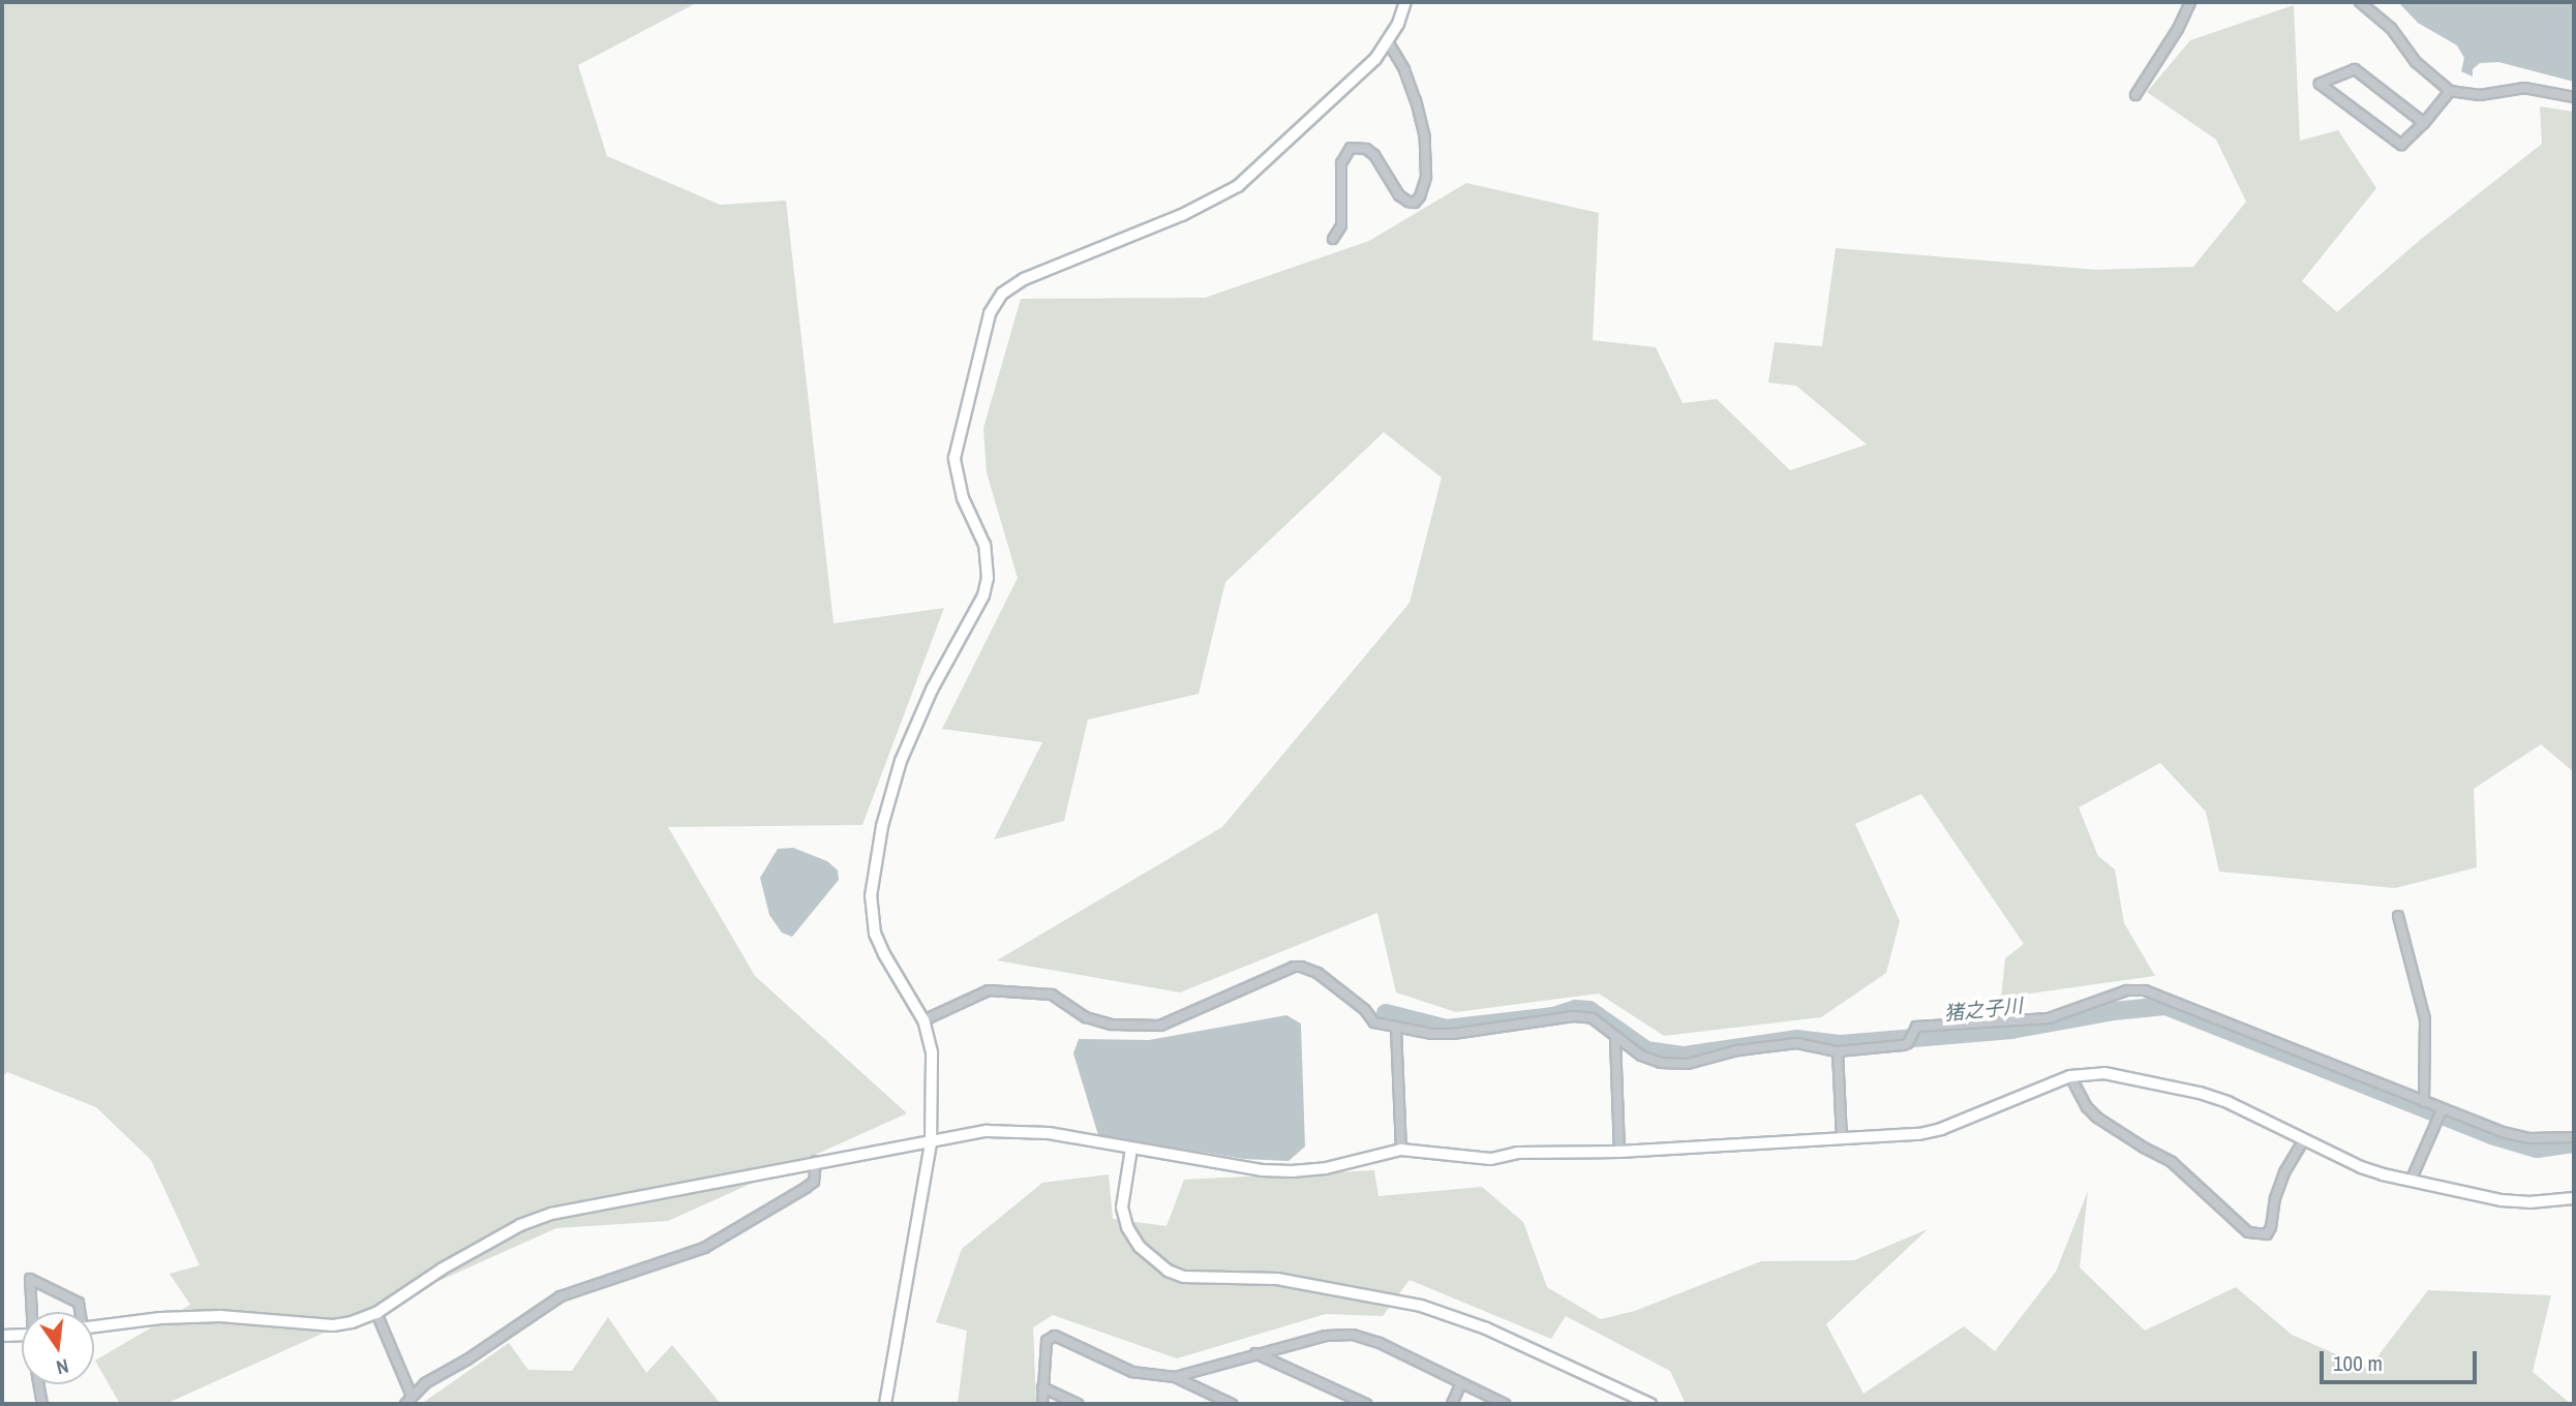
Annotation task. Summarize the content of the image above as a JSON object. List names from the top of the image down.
{
  "water": ["猪之子川"],
  "scale_bar": "100 m",
  "north": "bottom"
}
